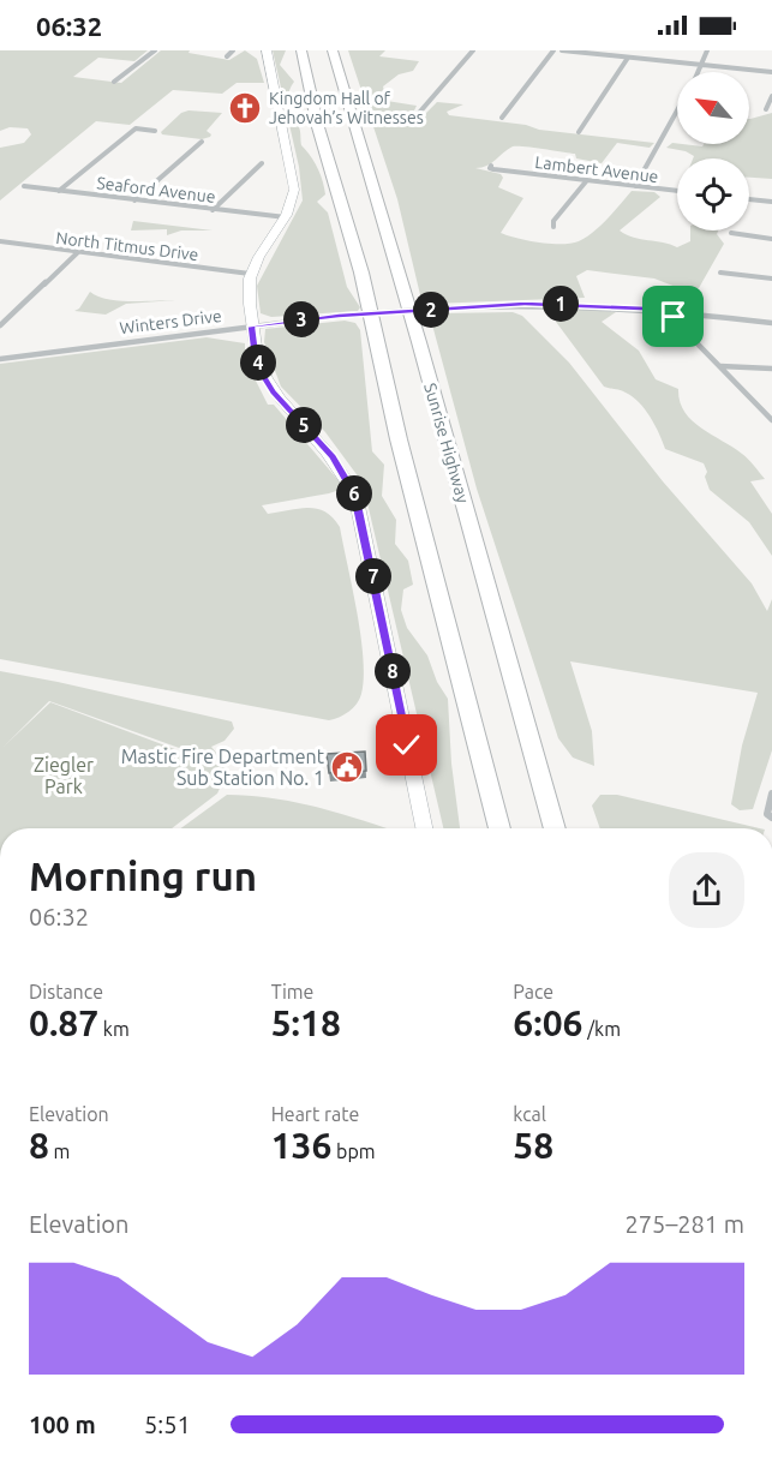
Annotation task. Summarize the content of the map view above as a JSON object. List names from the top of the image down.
{
  "streets": {
    "highway": ["Sunrise Highway"],
    "street": [
      "Lambert Avenue",
      "Seaford Avenue",
      "North Titmus Drive",
      "Winters Drive"
    ]
  },
  "parks": ["Ziegler Park"],
  "places": {
    "church": ["Kingdom Hall of Jehovah’s Witnesses"],
    "public building": ["Mastic Fire Department Sub Station No. 1"]
  },
  "north": "top left",
  "page": {
    "status": "06:32",
    "pins": [
      "1",
      "2",
      "3",
      "4",
      "5",
      "6",
      "7",
      "8"
    ],
    "heading": ["Morning run", "06:32"],
    "stats": [
      ["Distance", "0.87 km"],
      ["Time", "5:18"],
      ["Pace", "6:06 /km"],
      ["Elevation", "8 m"],
      ["Heart rate", "136 bpm"],
      ["kcal", "58"]
    ],
    "chart": ["Elevation", "275–281 m"],
    "list": [
      {
        "name": "100 m",
        "note": "5:51"
      }
    ]
  }
}
